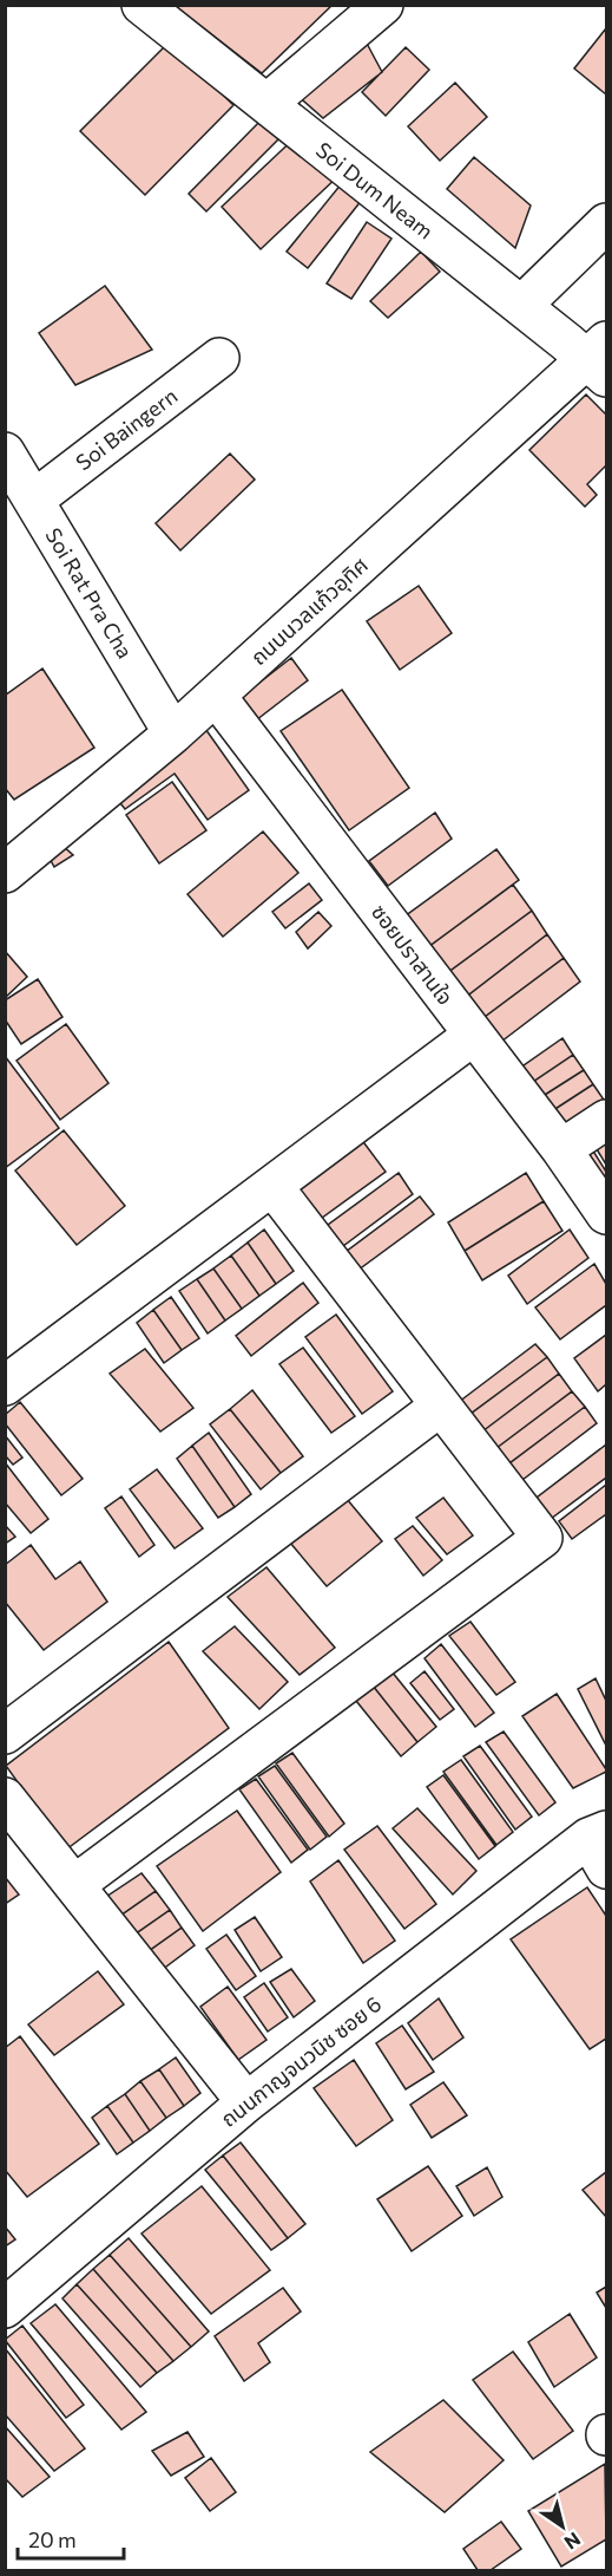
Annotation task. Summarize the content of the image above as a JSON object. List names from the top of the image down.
{
  "streets": {
    "street": [
      "Soi Dum Neam",
      "Soi Baingern",
      "Soi Rat Pra Cha",
      "ถนนนวลแก้วอุทิศ",
      "ซอยปราสานใจ",
      "ถนนกาญจนวนิช ซอย 6"
    ]
  },
  "crossings": [
    ["Soi Dum Neam", "ถนนนวลแก้วอุทิศ"],
    ["Soi Baingern", "Soi Rat Pra Cha"],
    ["Soi Rat Pra Cha", "ถนนนวลแก้วอุทิศ"],
    ["ถนนนวลแก้วอุทิศ", "ซอยปราสานใจ"]
  ],
  "scale_bar": "20 m",
  "north": "bottom right"
}
